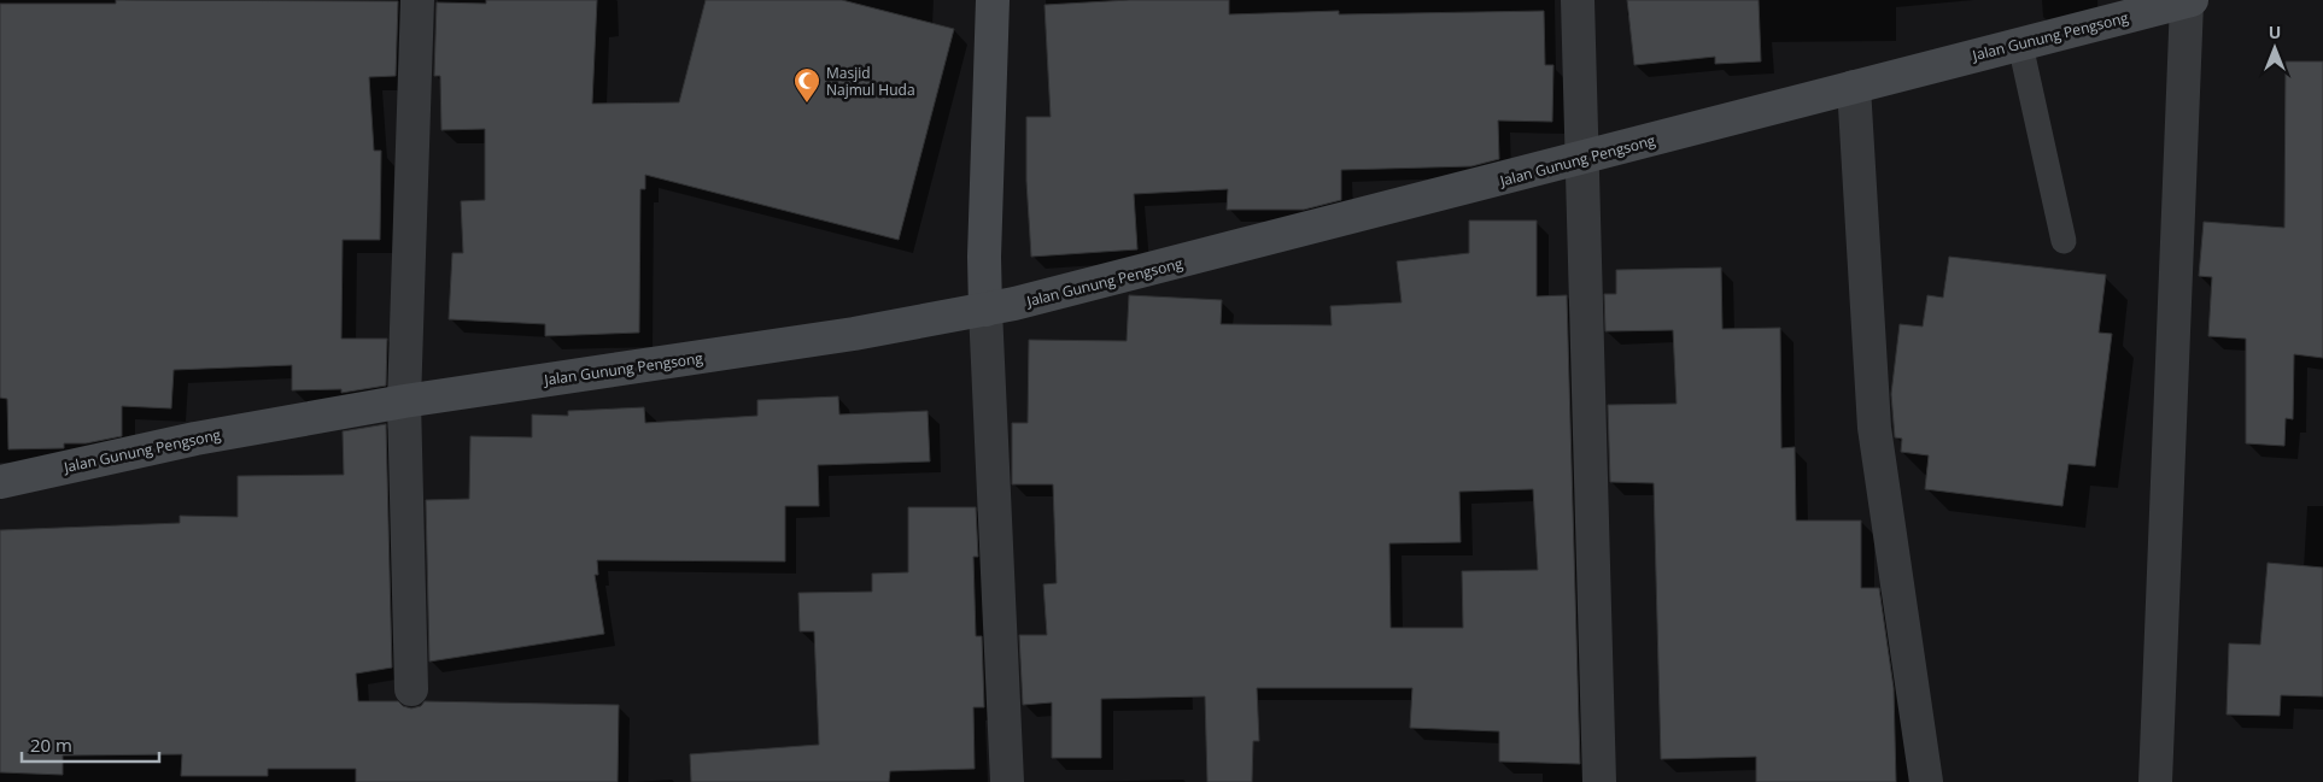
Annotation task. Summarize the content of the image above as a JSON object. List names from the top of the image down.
{
  "streets": {
    "street": ["Jalan Gunung Pengsong"]
  },
  "places": {
    "mosque": ["Masjid Najmul Huda"]
  },
  "scale_bar": "20 m",
  "north": "top"
}
